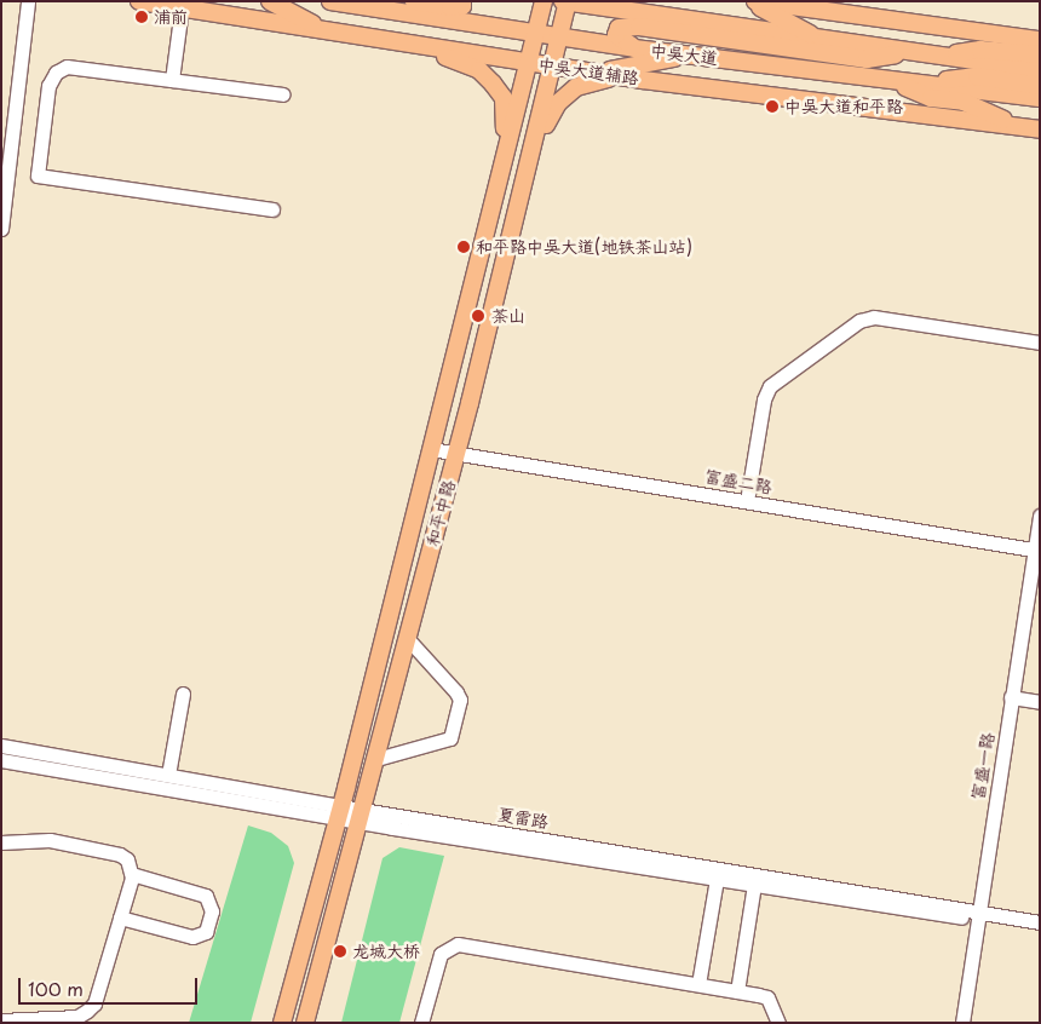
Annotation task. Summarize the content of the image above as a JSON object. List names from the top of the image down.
{
  "streets": {
    "main road": ["中吴大道", "中吴大道辅路", "和平中路"],
    "street": ["富盛二路", "富盛一路", "夏雷路"]
  },
  "crossings": [
    ["中吴大道", "和平中路"],
    ["中吴大道辅路", "和平中路"],
    ["富盛二路", "和平中路"],
    ["富盛二路", "富盛一路"],
    ["和平中路", "夏雷路"],
    ["富盛一路", "夏雷路"]
  ],
  "places": [
    "浦前",
    "中吴大道和平路",
    "和平路中吴大道(地铁茶山站)",
    "茶山",
    "龙城大桥"
  ],
  "scale_bar": "100 m"
}
